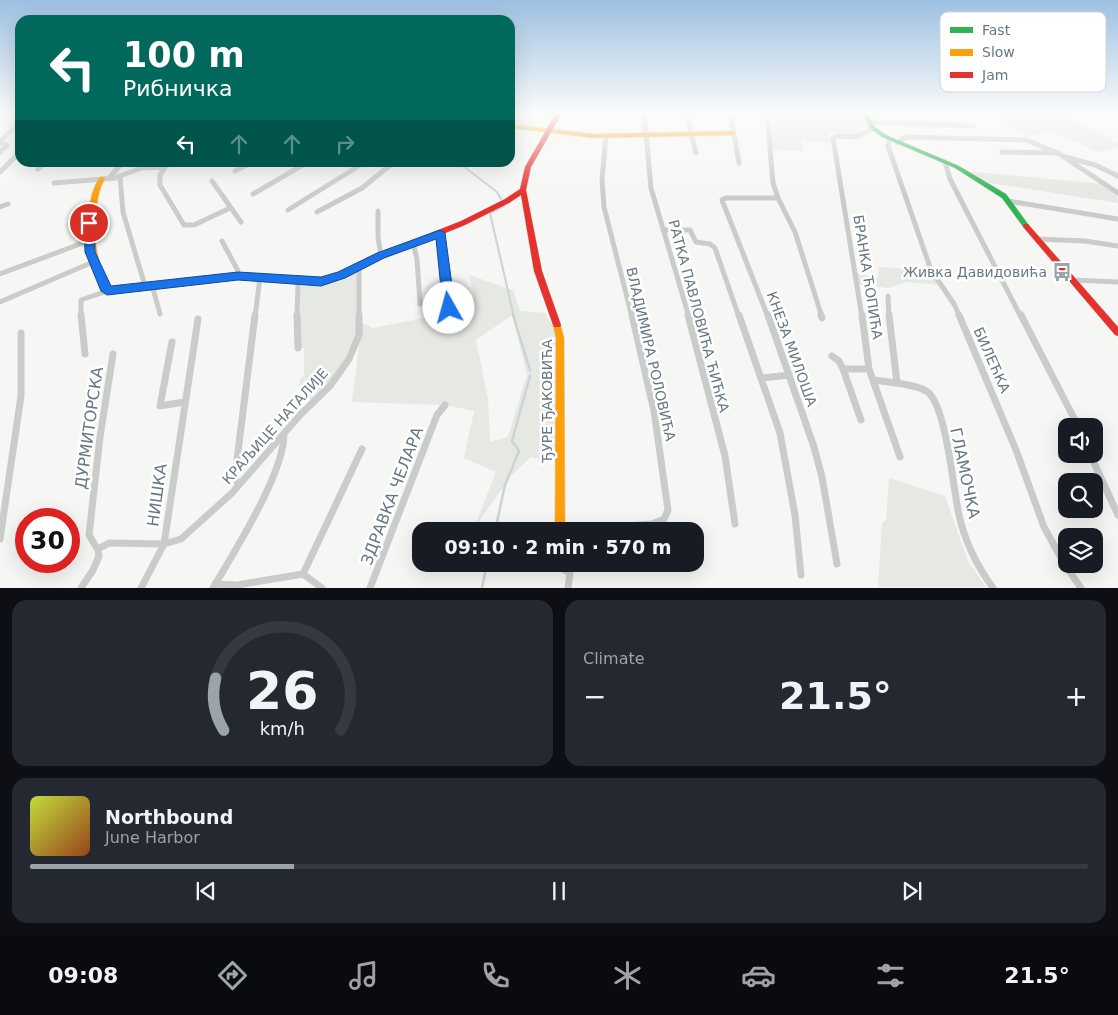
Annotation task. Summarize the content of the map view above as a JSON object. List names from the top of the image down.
{
  "streets": {
    "street": [
      "БРАНКА ЋОПИЋА",
      "РАТКА ПАВЛОВИЋА ЋИЋКА",
      "КНЕЗА МИЛОША",
      "ВЛАДИМИРА РОЛОВИЋА",
      "БИЛЕЋКА",
      "ЂУРЕ ЂАКОВИЋА",
      "КРАЉИЦЕ НАТАЛИЈЕ",
      "ДУРМИТОРСКА",
      "ГЛАМОЧКА",
      "НИШКА",
      "ЗДРАВКА ЧЕЛАРА"
    ]
  },
  "crossings": [
    ["БРАНКА ЋОПИЋА", "ГЛАМОЧКА"],
    ["КРАЉИЦЕ НАТАЛИЈЕ", "НИШКА"]
  ],
  "places": {
    "bus stop": ["Живка Давидовића"]
  },
  "legend": ["Fast", "Slow", "Jam"],
  "page": {
    "turn": ["100 m", "Рибничка"],
    "limit": "30",
    "trip": "09:10 · 2 min · 570 m",
    "tile": "Climate",
    "heat": ["−", "21.5°", "+"],
    "song": ["Northbound", "June Harbor"],
    "tabs": ["09:08", "21.5°"],
    "gauge": ["26", "km/h"]
  }
}
